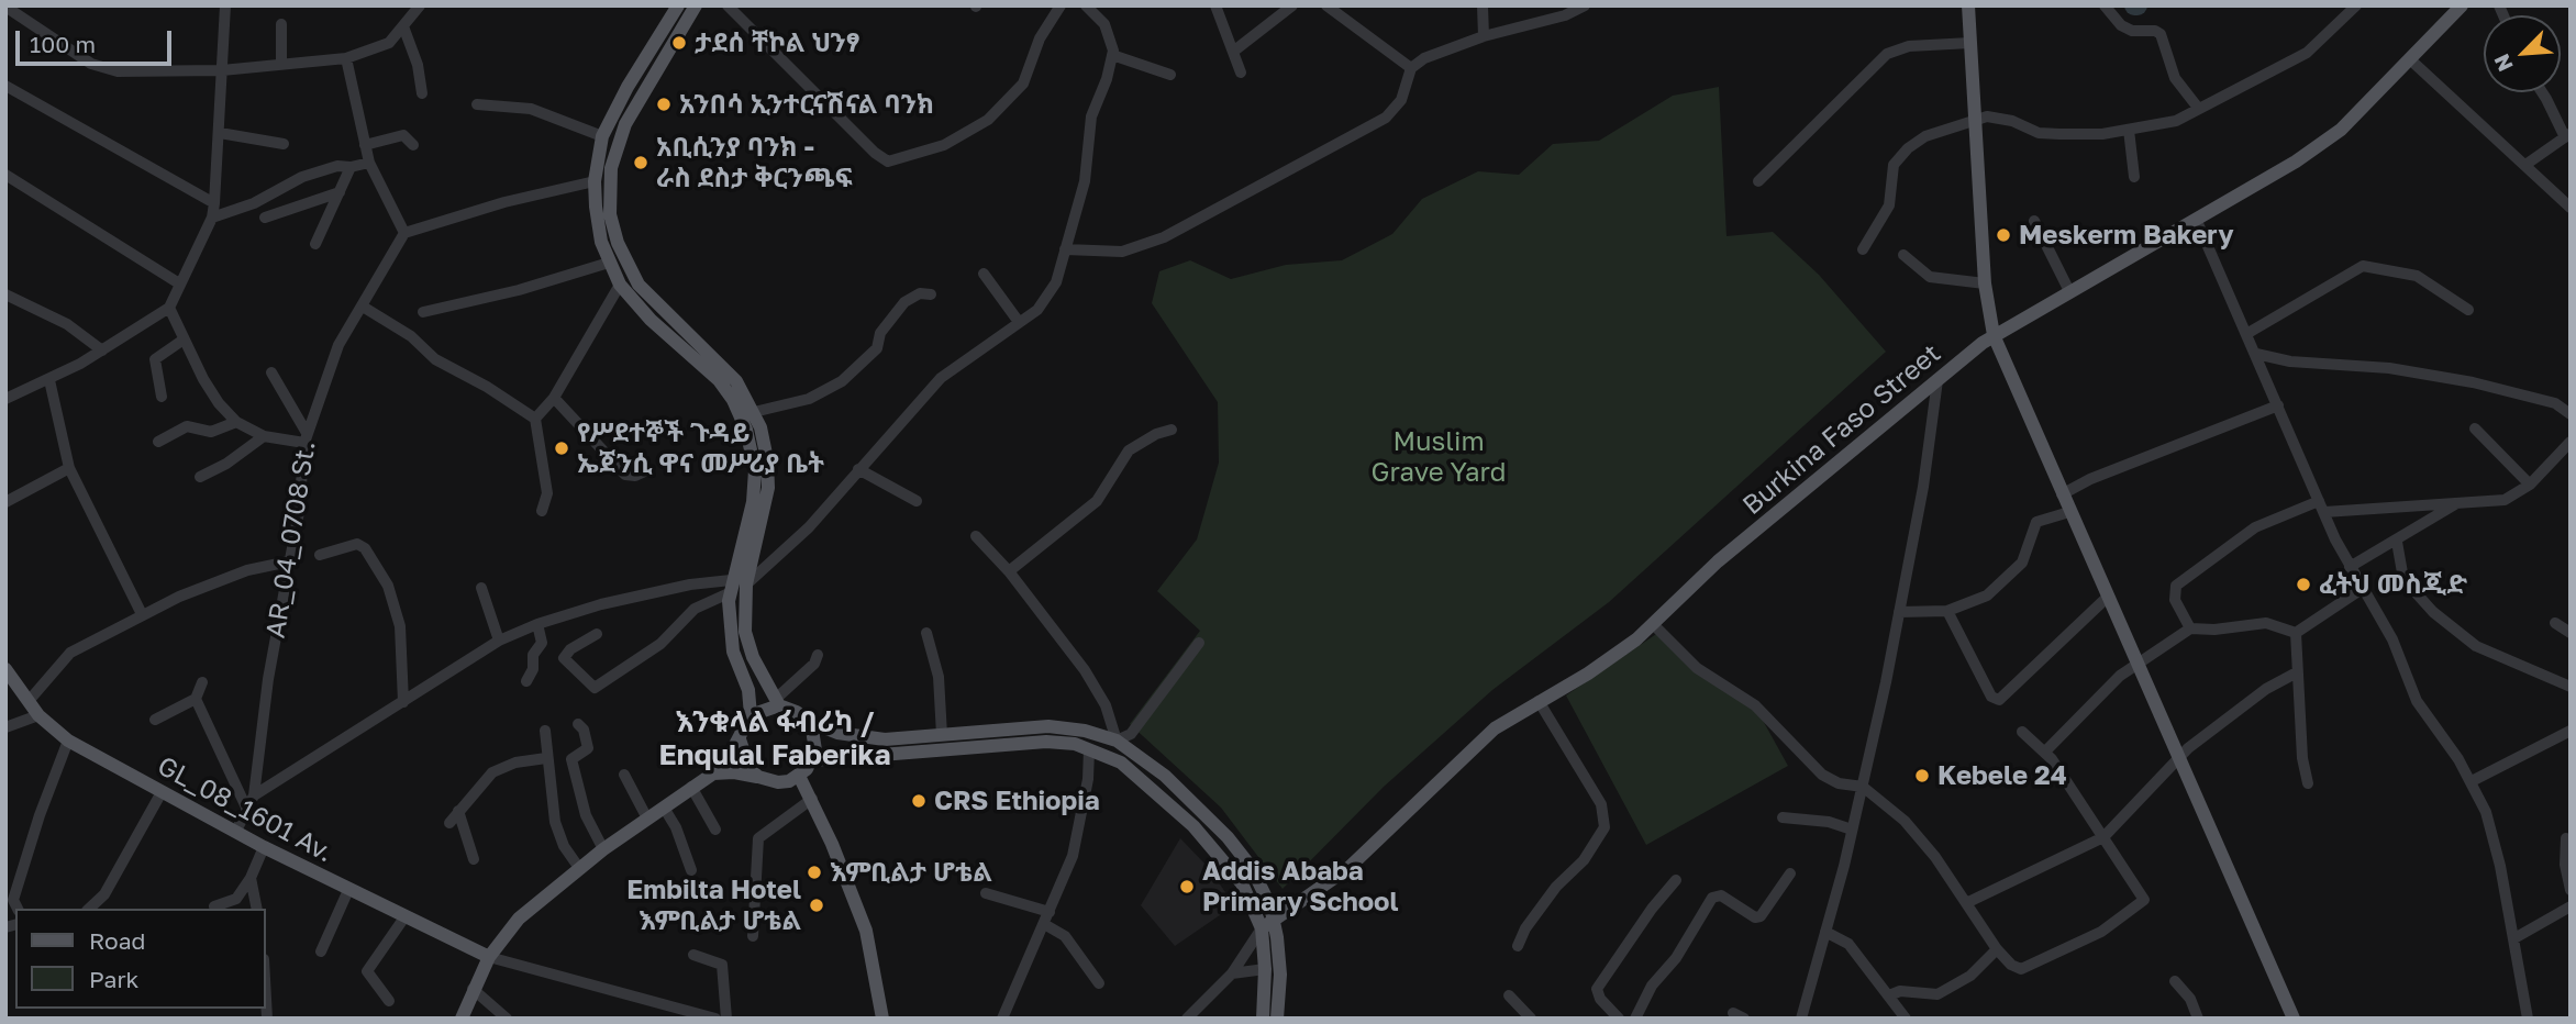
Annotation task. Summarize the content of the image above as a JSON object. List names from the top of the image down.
{
  "streets": {
    "main road": ["Burkina Faso Street", "GL_08_1601 Av."],
    "street": ["AR_04_0708 St."]
  },
  "crossings": [
    ["AR_04_0708 St.", "GL_08_1601 Av."]
  ],
  "districts": ["እንቁላል ፋብሪካ / Enqulal Faberika"],
  "parks": ["Muslim Grave Yard"],
  "places": [
    "ታደሰ ቸኮል ህንፃ",
    "አንበሳ ኢንተርናሽናል ባንክ",
    "አቢሲንያ ባንክ - ራስ ደስታ ቅርንጫፍ",
    "Meskerm Bakery",
    "የሥደተኞች ጉዳይ ኤጀንሲ ዋና መሥሪያ ቤት",
    "ፈትህ መስጂድ",
    "Kebele 24",
    "CRS Ethiopia",
    "እምቢልታ ሆቴል",
    "Addis Ababa Primary School",
    "Embilta Hotel እምቢልታ ሆቴል"
  ],
  "legend": ["Road", "Park"],
  "scale_bar": "100 m",
  "north": "bottom left"
}
